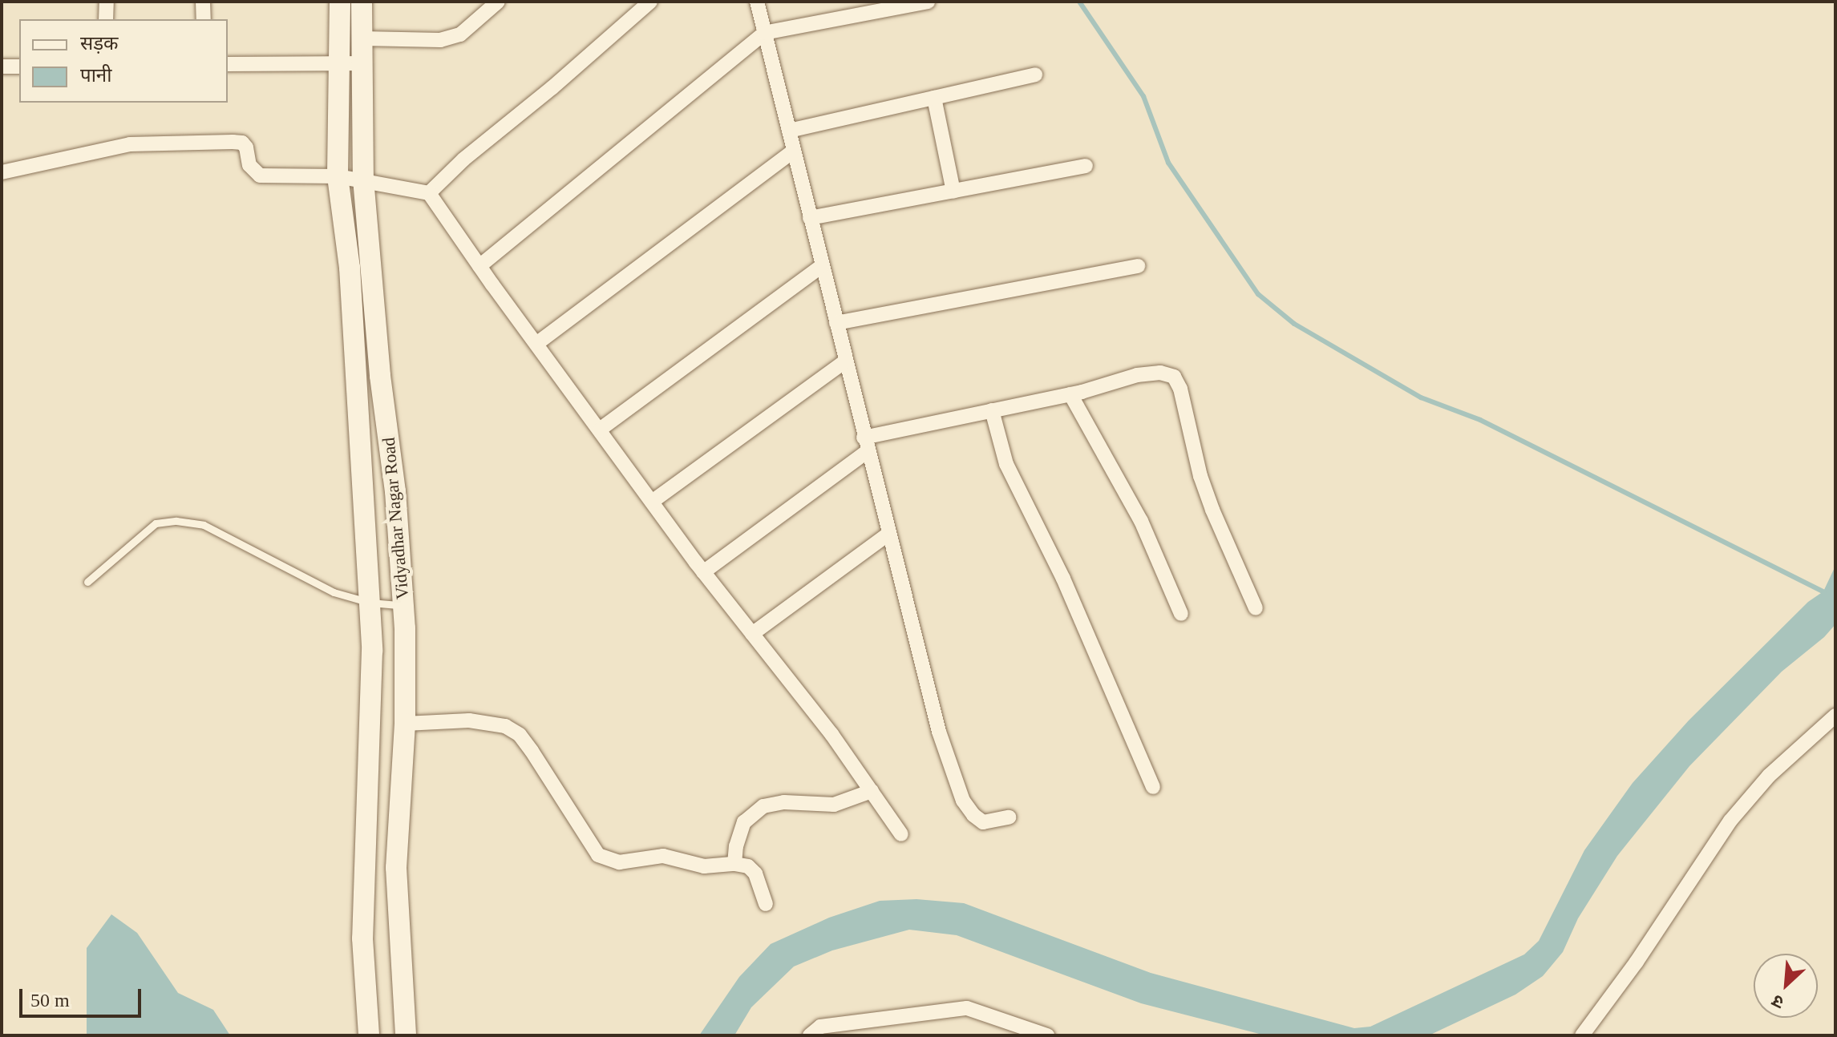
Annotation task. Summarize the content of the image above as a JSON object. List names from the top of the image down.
{
  "streets": {
    "main road": ["Vidyadhar Nagar Road"]
  },
  "legend": ["सड़क", "पानी"],
  "scale_bar": "50 m",
  "north": "bottom left"
}
